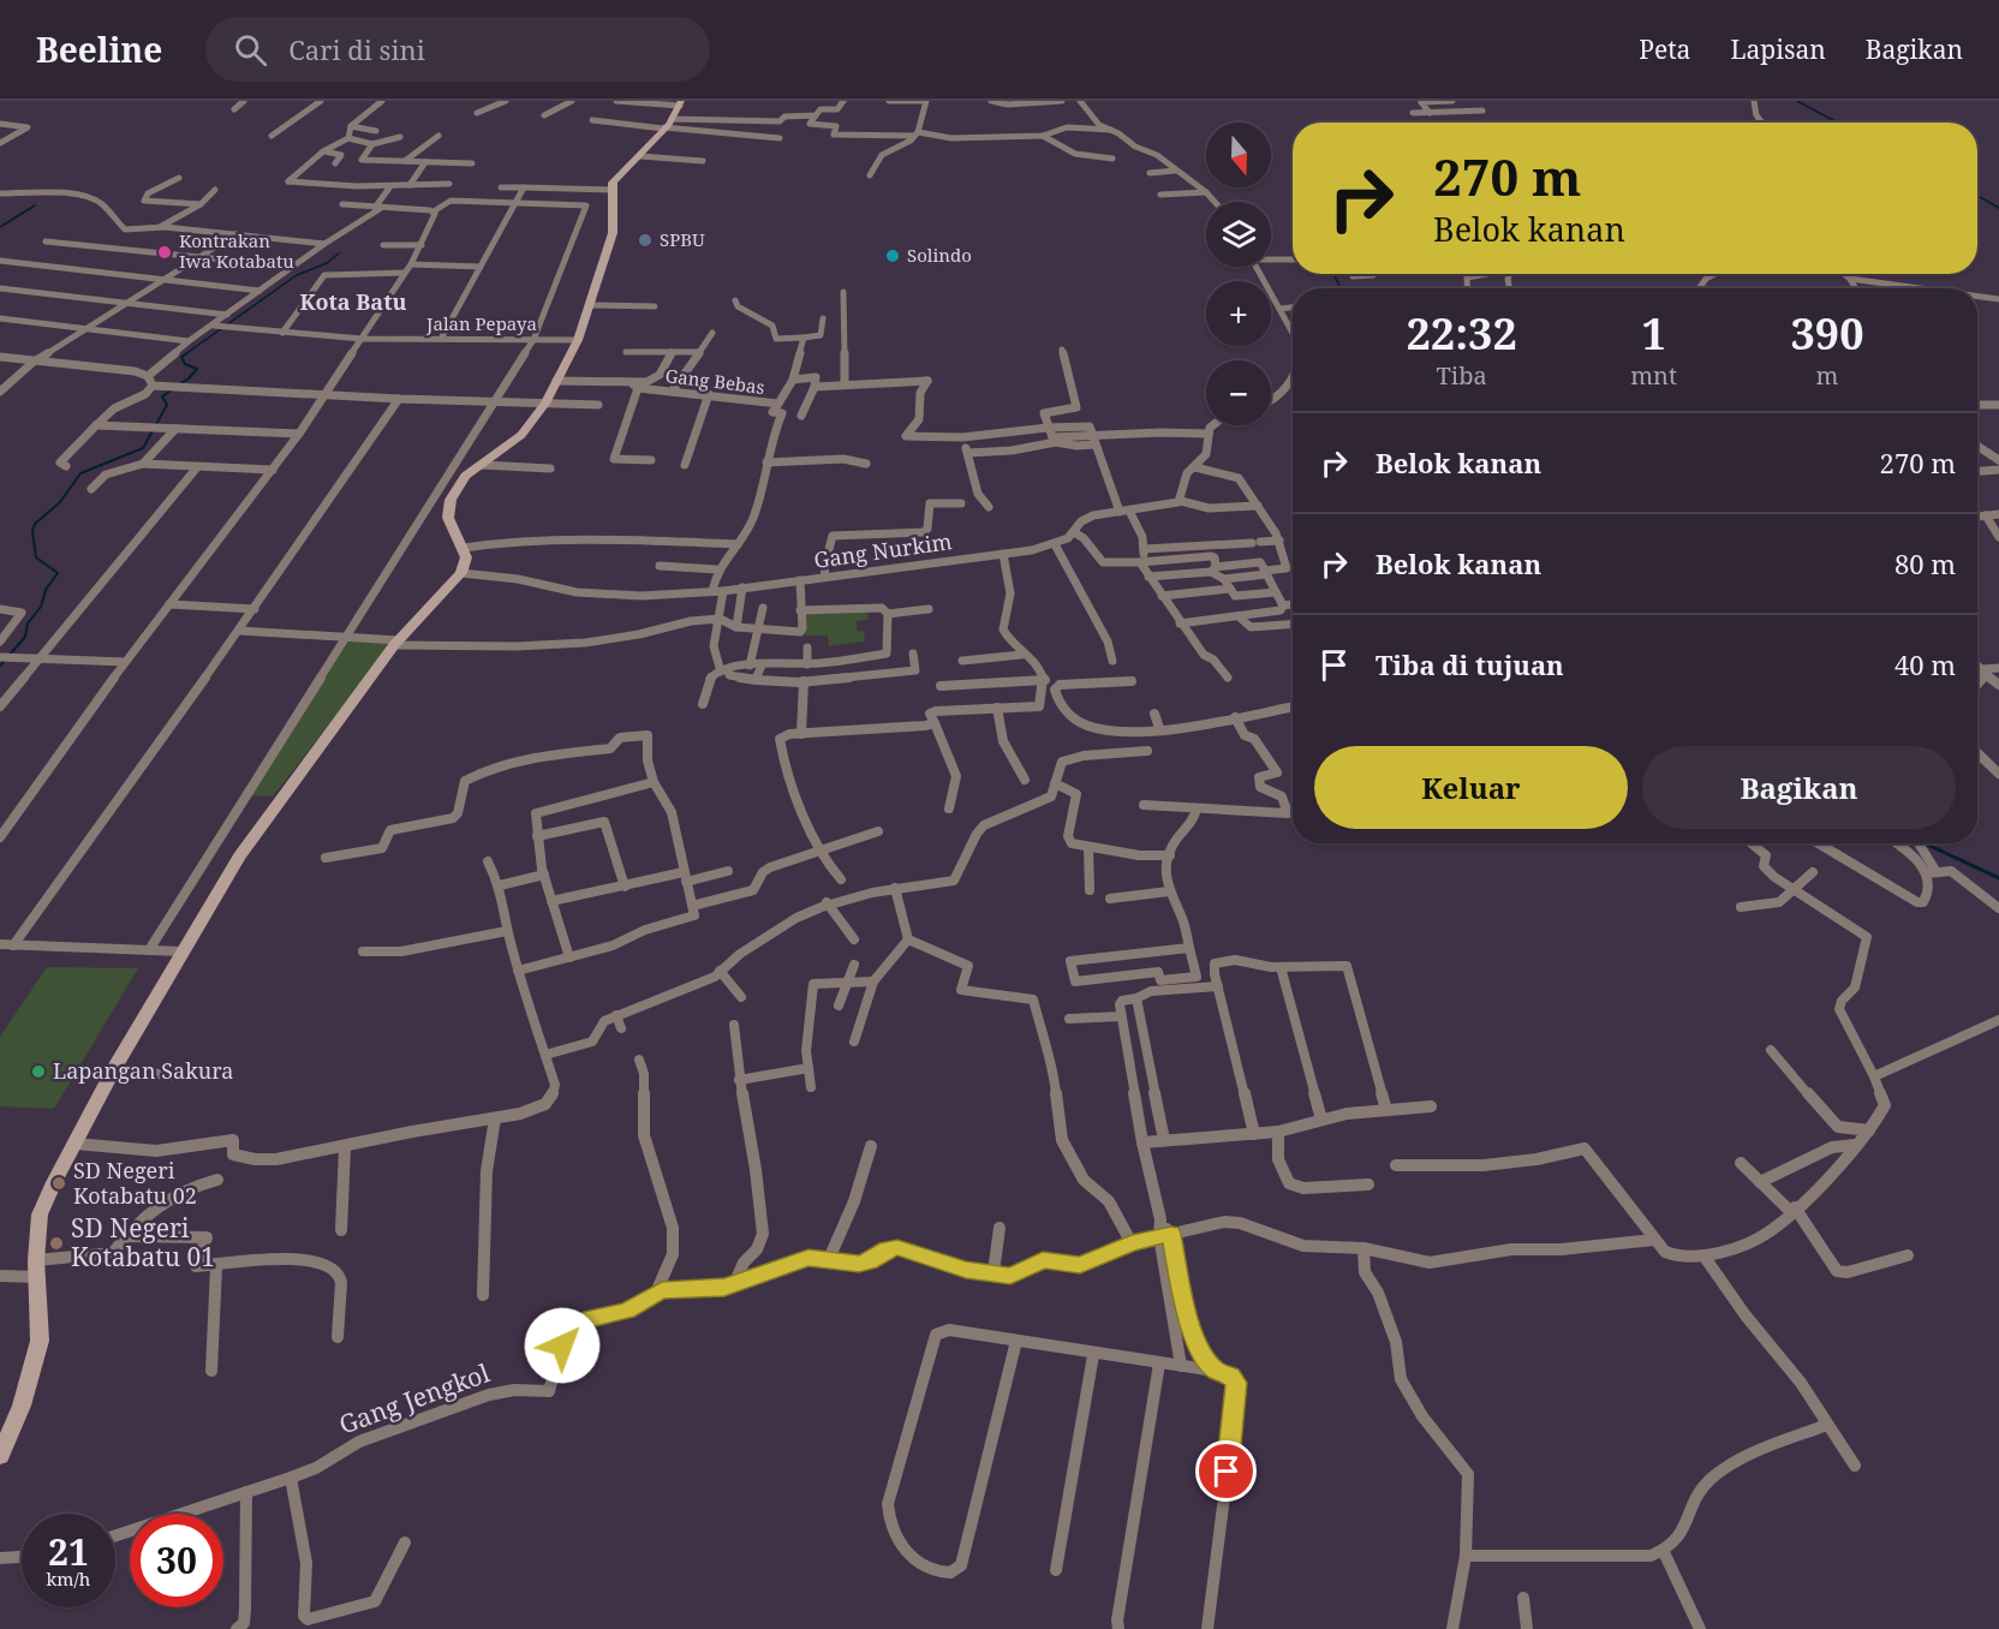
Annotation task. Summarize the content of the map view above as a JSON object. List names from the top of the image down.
{
  "streets": {
    "street": [
      "Jalan Pepaya",
      "Gang Bebas",
      "Gang Nurkim",
      "Gang Jengkol"
    ]
  },
  "districts": ["Kota Batu"],
  "places": [
    "SPBU",
    "Kontrakan Iwa Kotabatu",
    "Solindo",
    "Lapangan Sakura",
    "SD Negeri Kotabatu 02",
    "SD Negeri Kotabatu 01"
  ],
  "north": "bottom",
  "page": {
    "header": "Beeline",
    "search": "Cari di sini",
    "nav": ["Peta", "Lapisan", "Bagikan"],
    "map_buttons": ["+", "−"],
    "turn": ["270 m", "Belok kanan"],
    "eta": [
      "22:32",
      "Tiba",
      "1",
      "mnt",
      "390",
      "m"
    ],
    "list": [
      {
        "name": "Belok kanan",
        "value": "270 m"
      },
      {
        "name": "Belok kanan",
        "value": "80 m"
      },
      {
        "name": "Tiba di tujuan",
        "value": "40 m"
      }
    ],
    "buttons": ["Keluar", "Bagikan"],
    "speed": "21 km/h",
    "limit": "30"
  }
}
